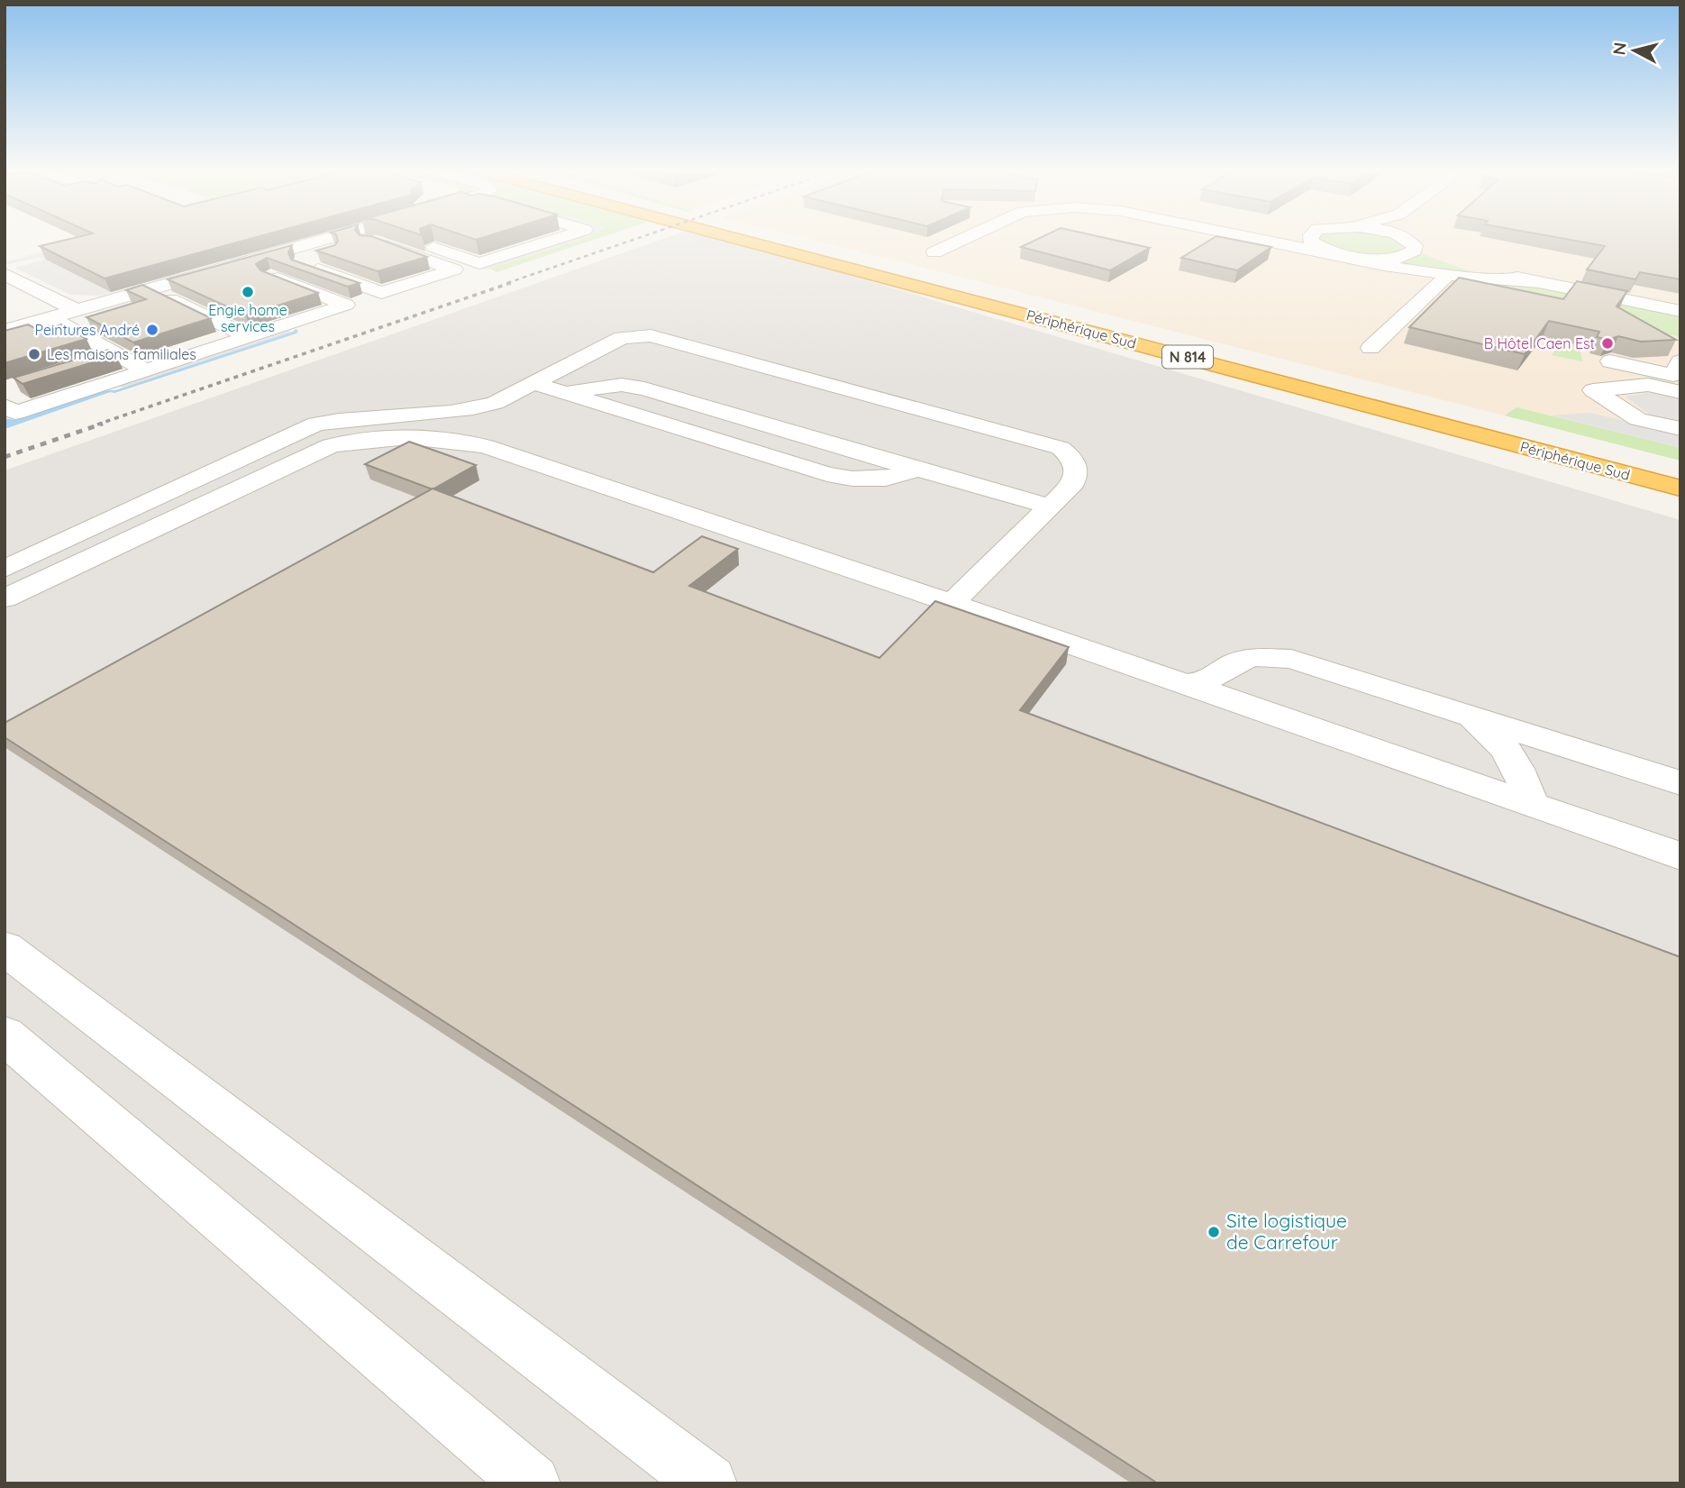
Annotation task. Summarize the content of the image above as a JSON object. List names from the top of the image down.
{
  "streets": {
    "highway": ["Périphérique Sud", "N 814"]
  },
  "places": [
    "Engie home services",
    "Peintures André",
    "B Hôtel Caen Est",
    "Les maisons familiales",
    "Site logistique de Carrefour"
  ],
  "north": "left"
}
